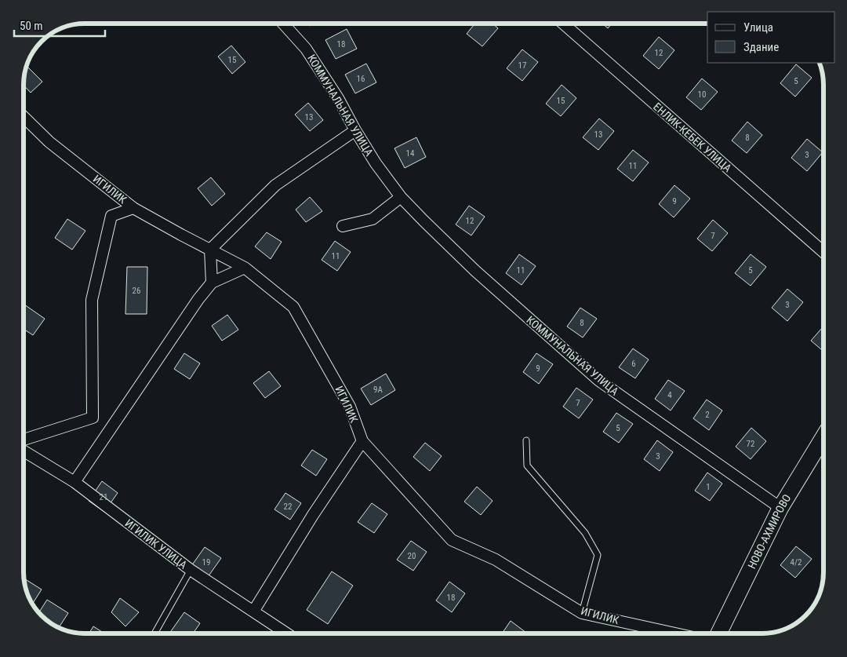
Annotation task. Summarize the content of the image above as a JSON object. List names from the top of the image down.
{
  "streets": {
    "street": [
      "КОММУНАЛЬНАЯ УЛИЦА",
      "ЕНЛИК-КЕБЕК УЛИЦА",
      "ИГИЛИК",
      "НОВО-АХМИРОВО",
      "ИГИЛИК УЛИЦА"
    ]
  },
  "crossings": [
    ["КОММУНАЛЬНАЯ УЛИЦА", "НОВО-АХМИРОВО"]
  ],
  "house_numbers": [
    "18",
    "12",
    "15",
    "17",
    "16",
    "5",
    "10",
    "15",
    "13",
    "13",
    "8",
    "14",
    "3",
    "11",
    "9",
    "12",
    "7",
    "11",
    "11",
    "5",
    "26",
    "3",
    "8",
    "6",
    "9",
    "9А",
    "4",
    "7",
    "2",
    "5",
    "72",
    "3",
    "1",
    "21",
    "22",
    "20",
    "19",
    "4/2",
    "18"
  ],
  "legend": ["Улица", "Здание"],
  "scale_bar": "50 m"
}
